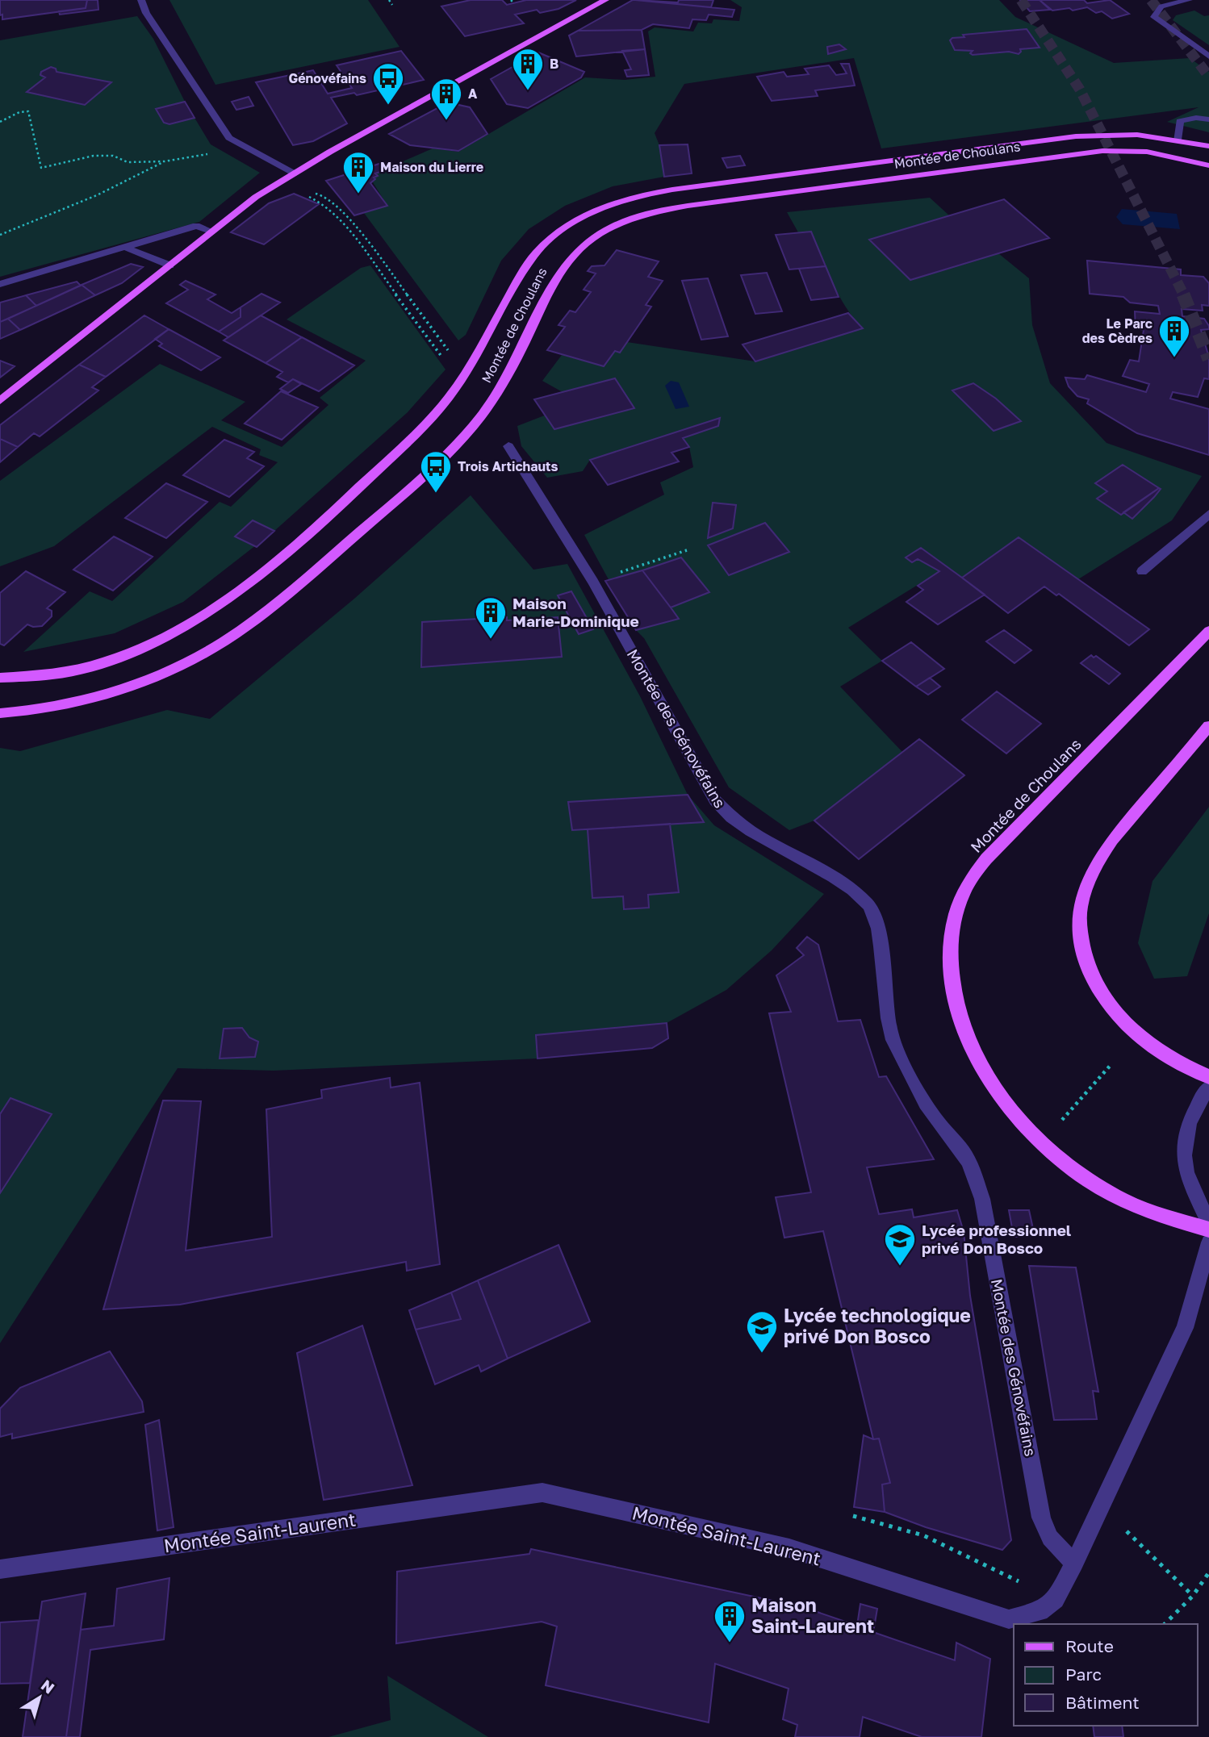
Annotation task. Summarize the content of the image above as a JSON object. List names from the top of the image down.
{
  "streets": {
    "main road": ["Montée de Choulans"],
    "street": ["Montée des Génovéfains", "Montée Saint-Laurent"]
  },
  "crossings": [
    ["Montée des Génovéfains", "Montée Saint-Laurent"]
  ],
  "places": {
    "building": [
      "B",
      "A",
      "Maison du Lierre",
      "Le Parc des Cèdres",
      "Maison Marie-Dominique",
      "Maison Saint-Laurent"
    ],
    "bus stop": ["Génovéfains", "Trois Artichauts"],
    "school or university": ["Lycée professionnel privé Don Bosco", "Lycée technologique privé Don Bosco"]
  },
  "legend": ["Route", "Parc", "Bâtiment"],
  "north": "top right"
}
